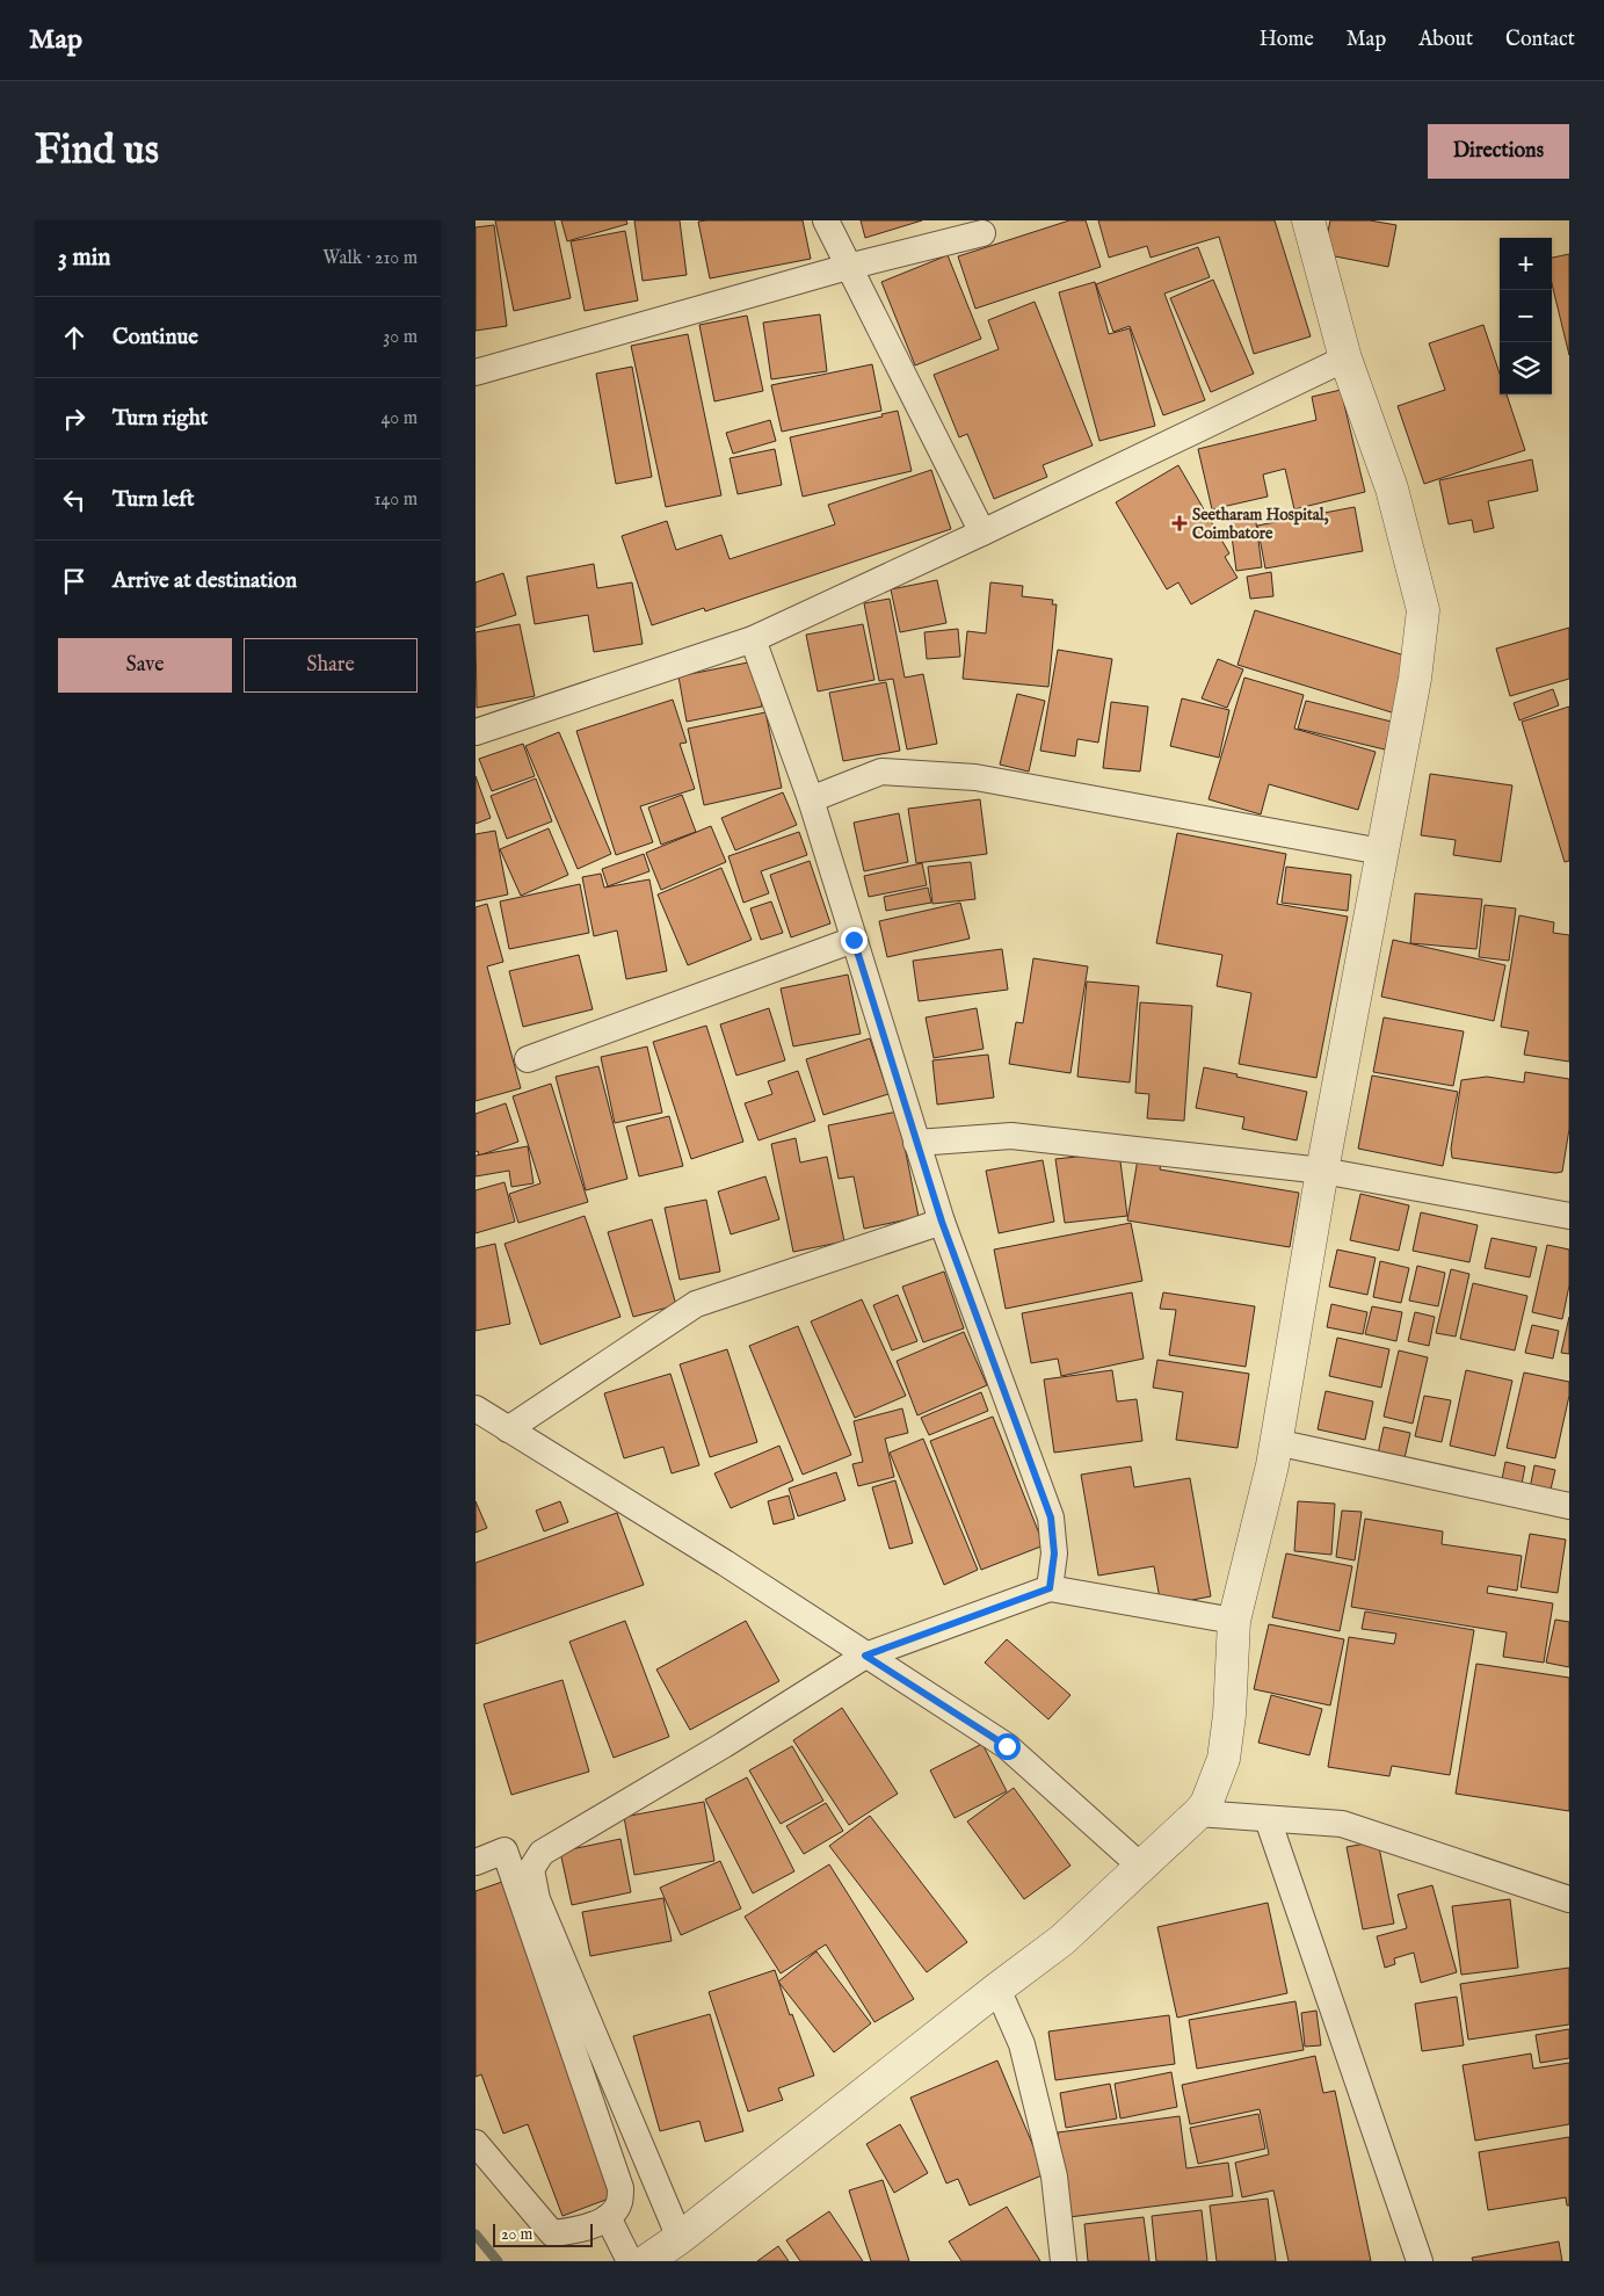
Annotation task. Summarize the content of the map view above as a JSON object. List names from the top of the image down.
{
  "places": {
    "health": ["Seetharam Hospital, Coimbatore"]
  },
  "scale_bar": "20 m",
  "page": {
    "header": "Map",
    "nav": [
      "Home",
      "Map",
      "About",
      "Contact"
    ],
    "buttons": [
      "Directions",
      ["Save", "Share"]
    ],
    "title": "Find us",
    "heading": ["3 min", "Walk · 210 m"],
    "map_buttons": ["+", "−"],
    "list": [
      ["Continue", "30 m"],
      ["Turn right", "40 m"],
      ["Turn left", "140 m"],
      "Arrive at destination"
    ],
    "scale": "20 m"
  }
}
